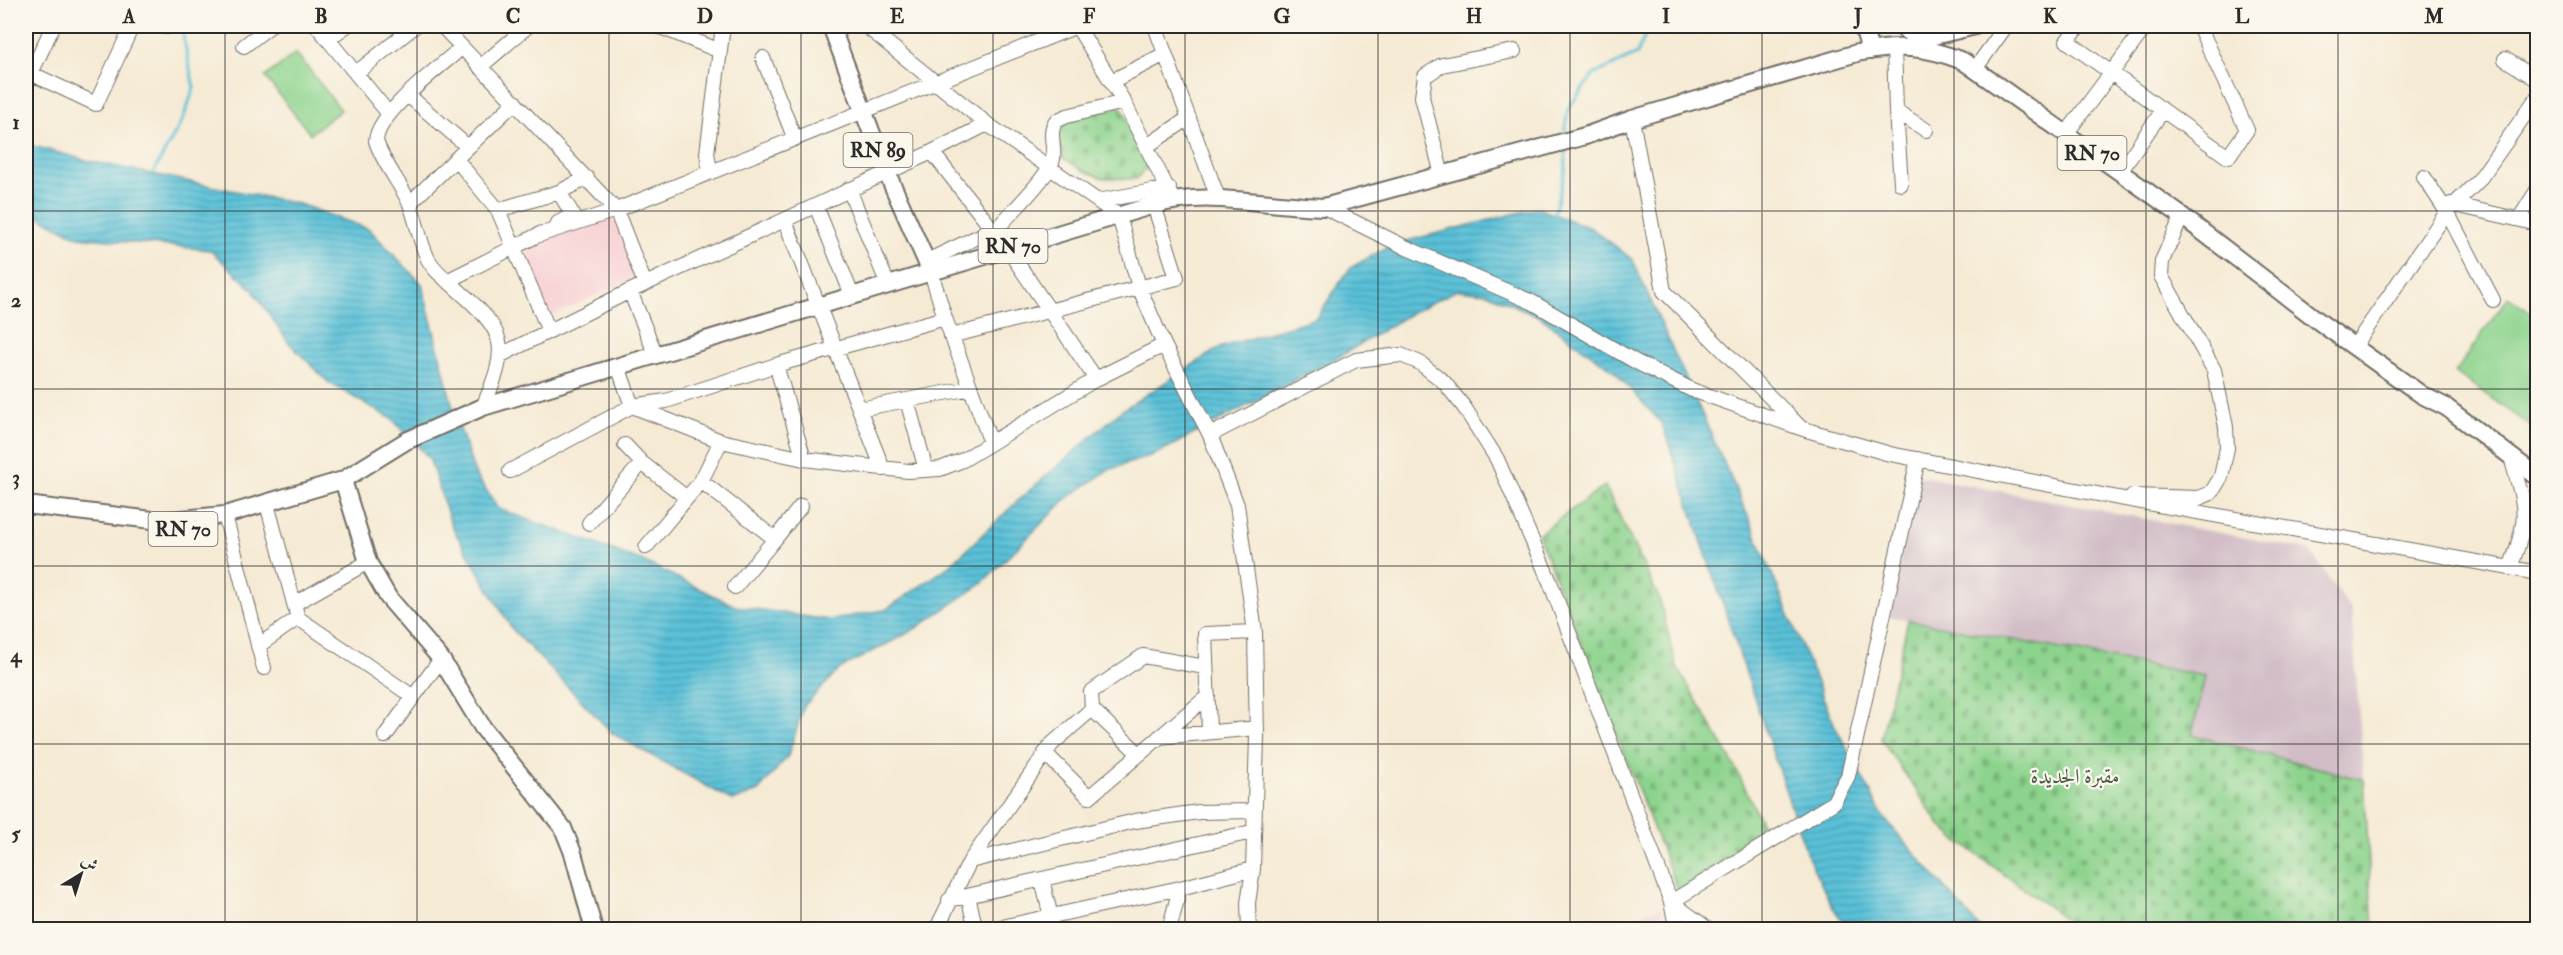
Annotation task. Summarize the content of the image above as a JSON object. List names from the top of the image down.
{
  "streets": {
    "main road": ["RN 89", "RN 70"]
  },
  "crossings": [
    ["RN 89", "RN 70"]
  ],
  "parks": ["مقبرة الجديدة"],
  "north": "top right",
  "grid": {
    "columns": [
      "A",
      "B",
      "C",
      "D",
      "E",
      "F",
      "G",
      "H",
      "I",
      "J",
      "K",
      "L",
      "M"
    ],
    "rows": [
      "1",
      "2",
      "3",
      "4",
      "5"
    ]
  }
}
